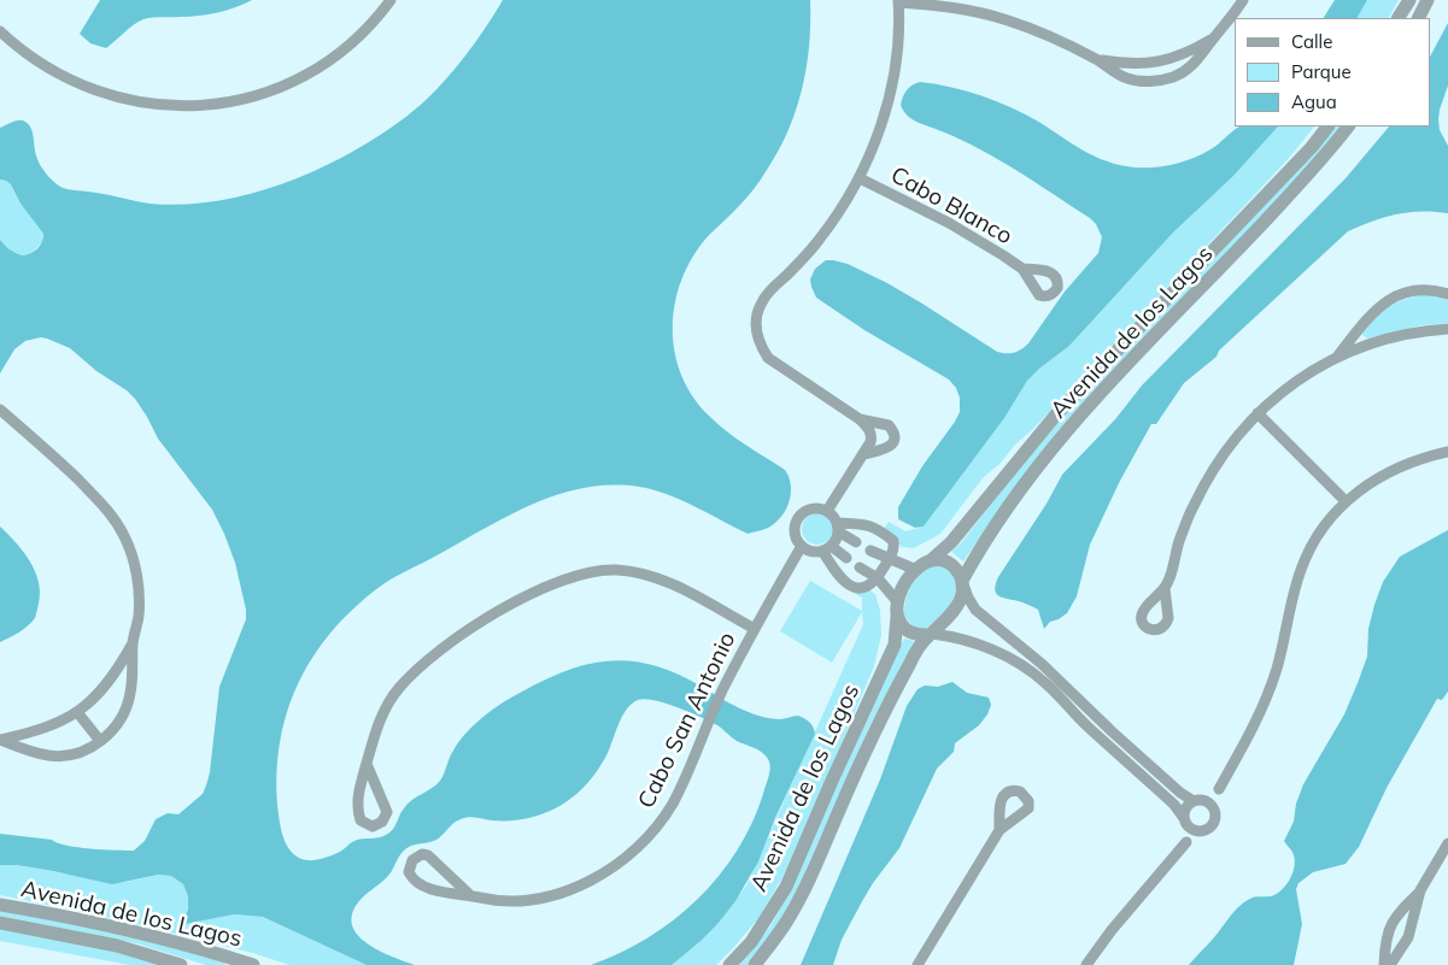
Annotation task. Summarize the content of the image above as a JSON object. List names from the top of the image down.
{
  "streets": {
    "street": ["Cabo Blanco", "Avenida de los Lagos", "Cabo San Antonio"]
  },
  "legend": ["Calle", "Parque", "Agua"]
}
